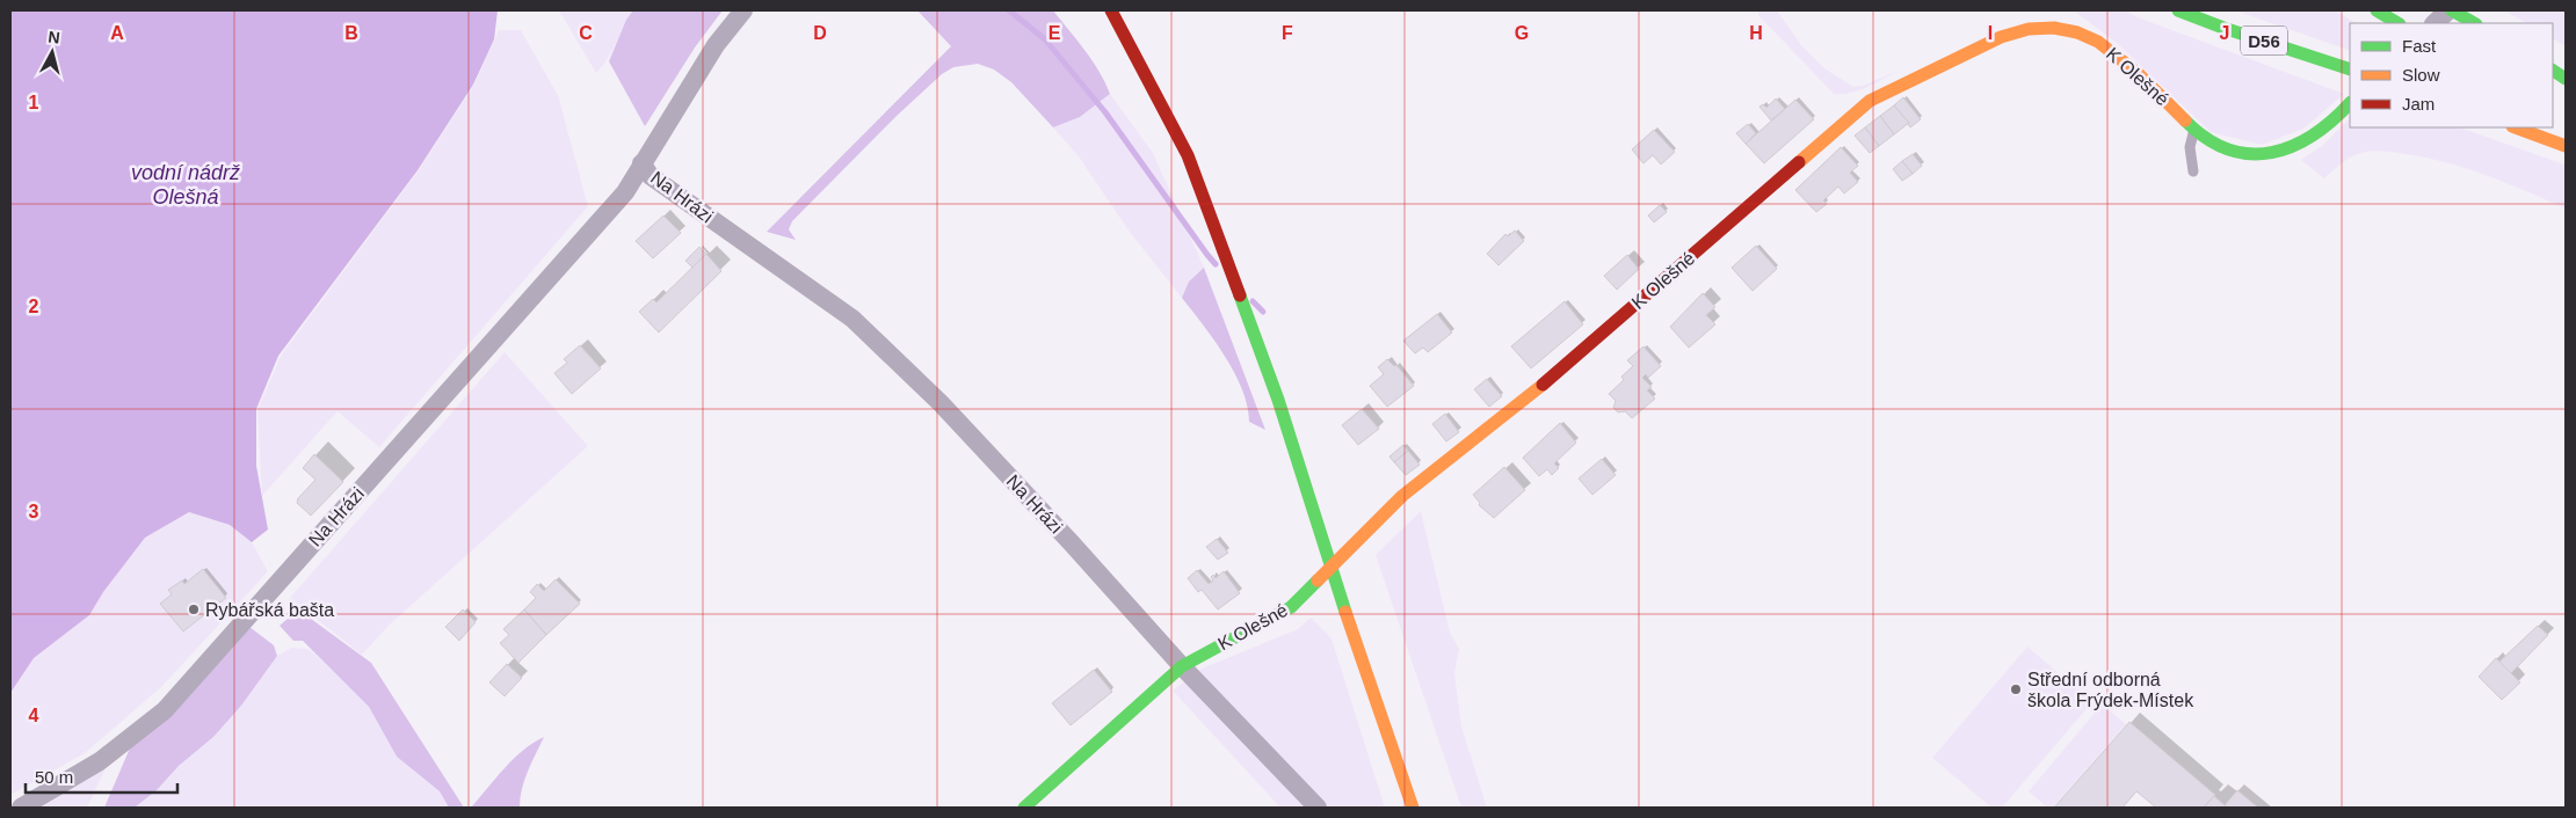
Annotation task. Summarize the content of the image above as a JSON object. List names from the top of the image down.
{
  "streets": {
    "main road": ["D56", "K Olešné"],
    "street": ["Na Hrázi"]
  },
  "crossings": [
    ["K Olešné", "Na Hrázi"]
  ],
  "water": ["vodní nádrž Olešná"],
  "places": ["Rybářská bašta", "Střední odborná škola Frýdek-Místek"],
  "legend": ["Fast", "Slow", "Jam"],
  "scale_bar": "50 m",
  "north": "top",
  "grid": {
    "columns": [
      "A",
      "B",
      "C",
      "D",
      "E",
      "F",
      "G",
      "H",
      "I",
      "J"
    ],
    "rows": [
      "1",
      "2",
      "3",
      "4"
    ]
  }
}
